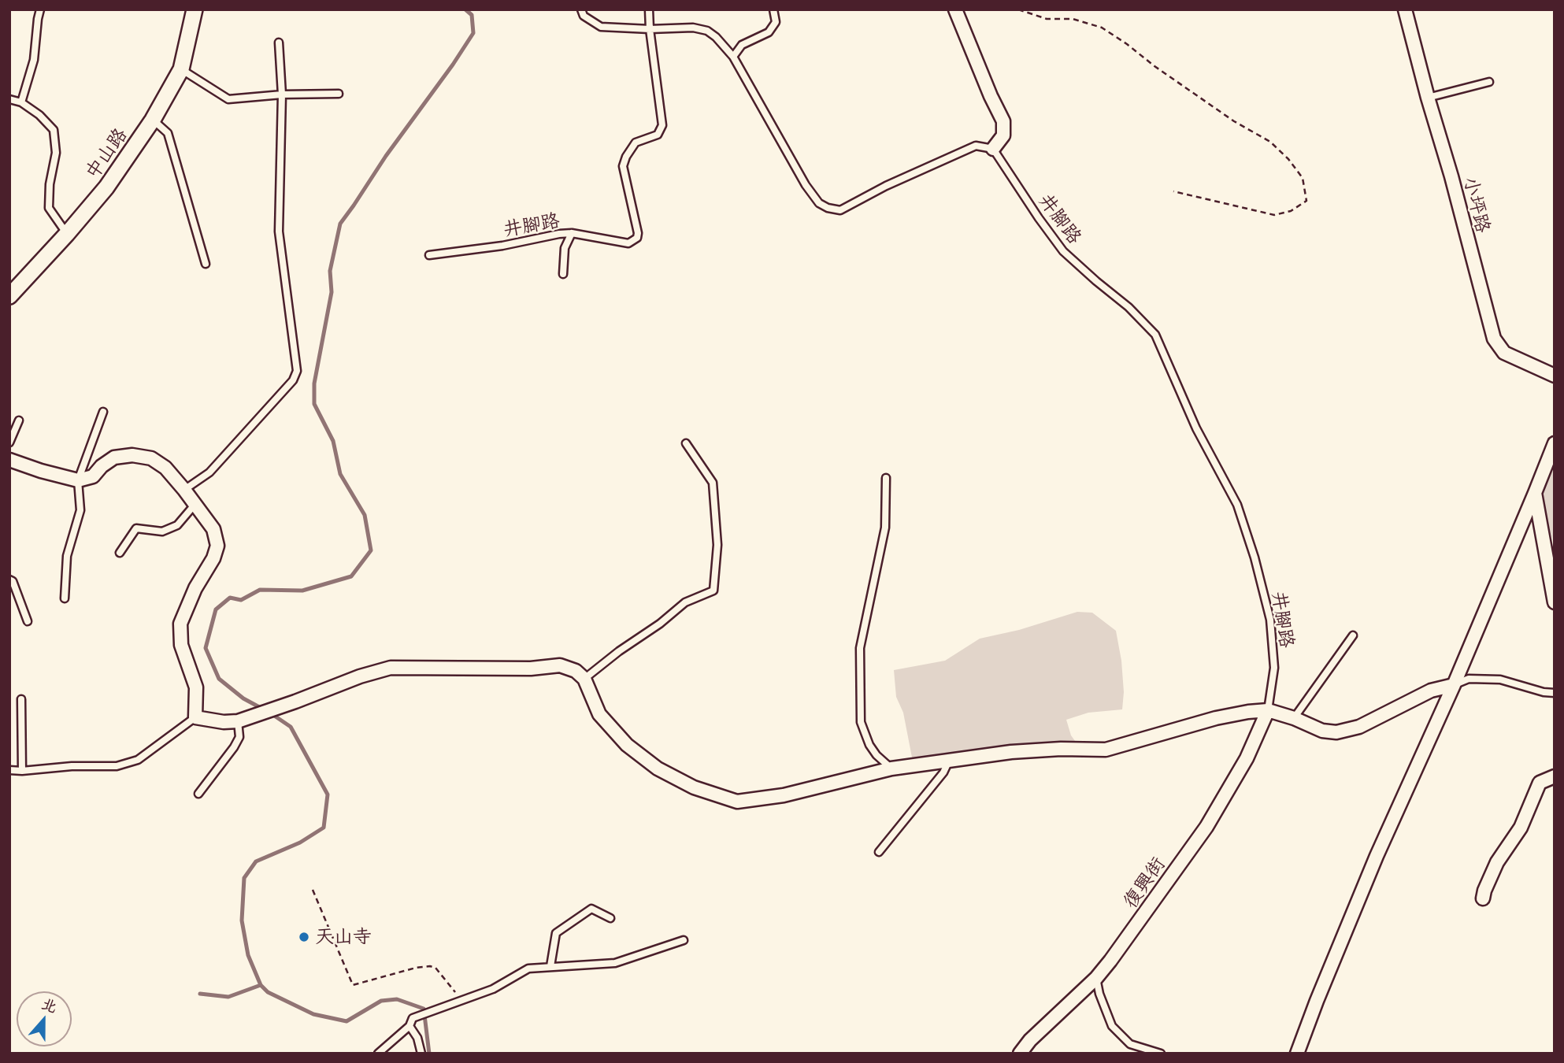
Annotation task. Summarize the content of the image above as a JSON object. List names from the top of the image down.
{
  "streets": {
    "street": ["中山路", "小坪路", "復興街"],
    "lane": ["井腳路"]
  },
  "crossings": [
    ["井腳路", "復興街"]
  ],
  "places": ["天山寺"],
  "north": "top"
}
